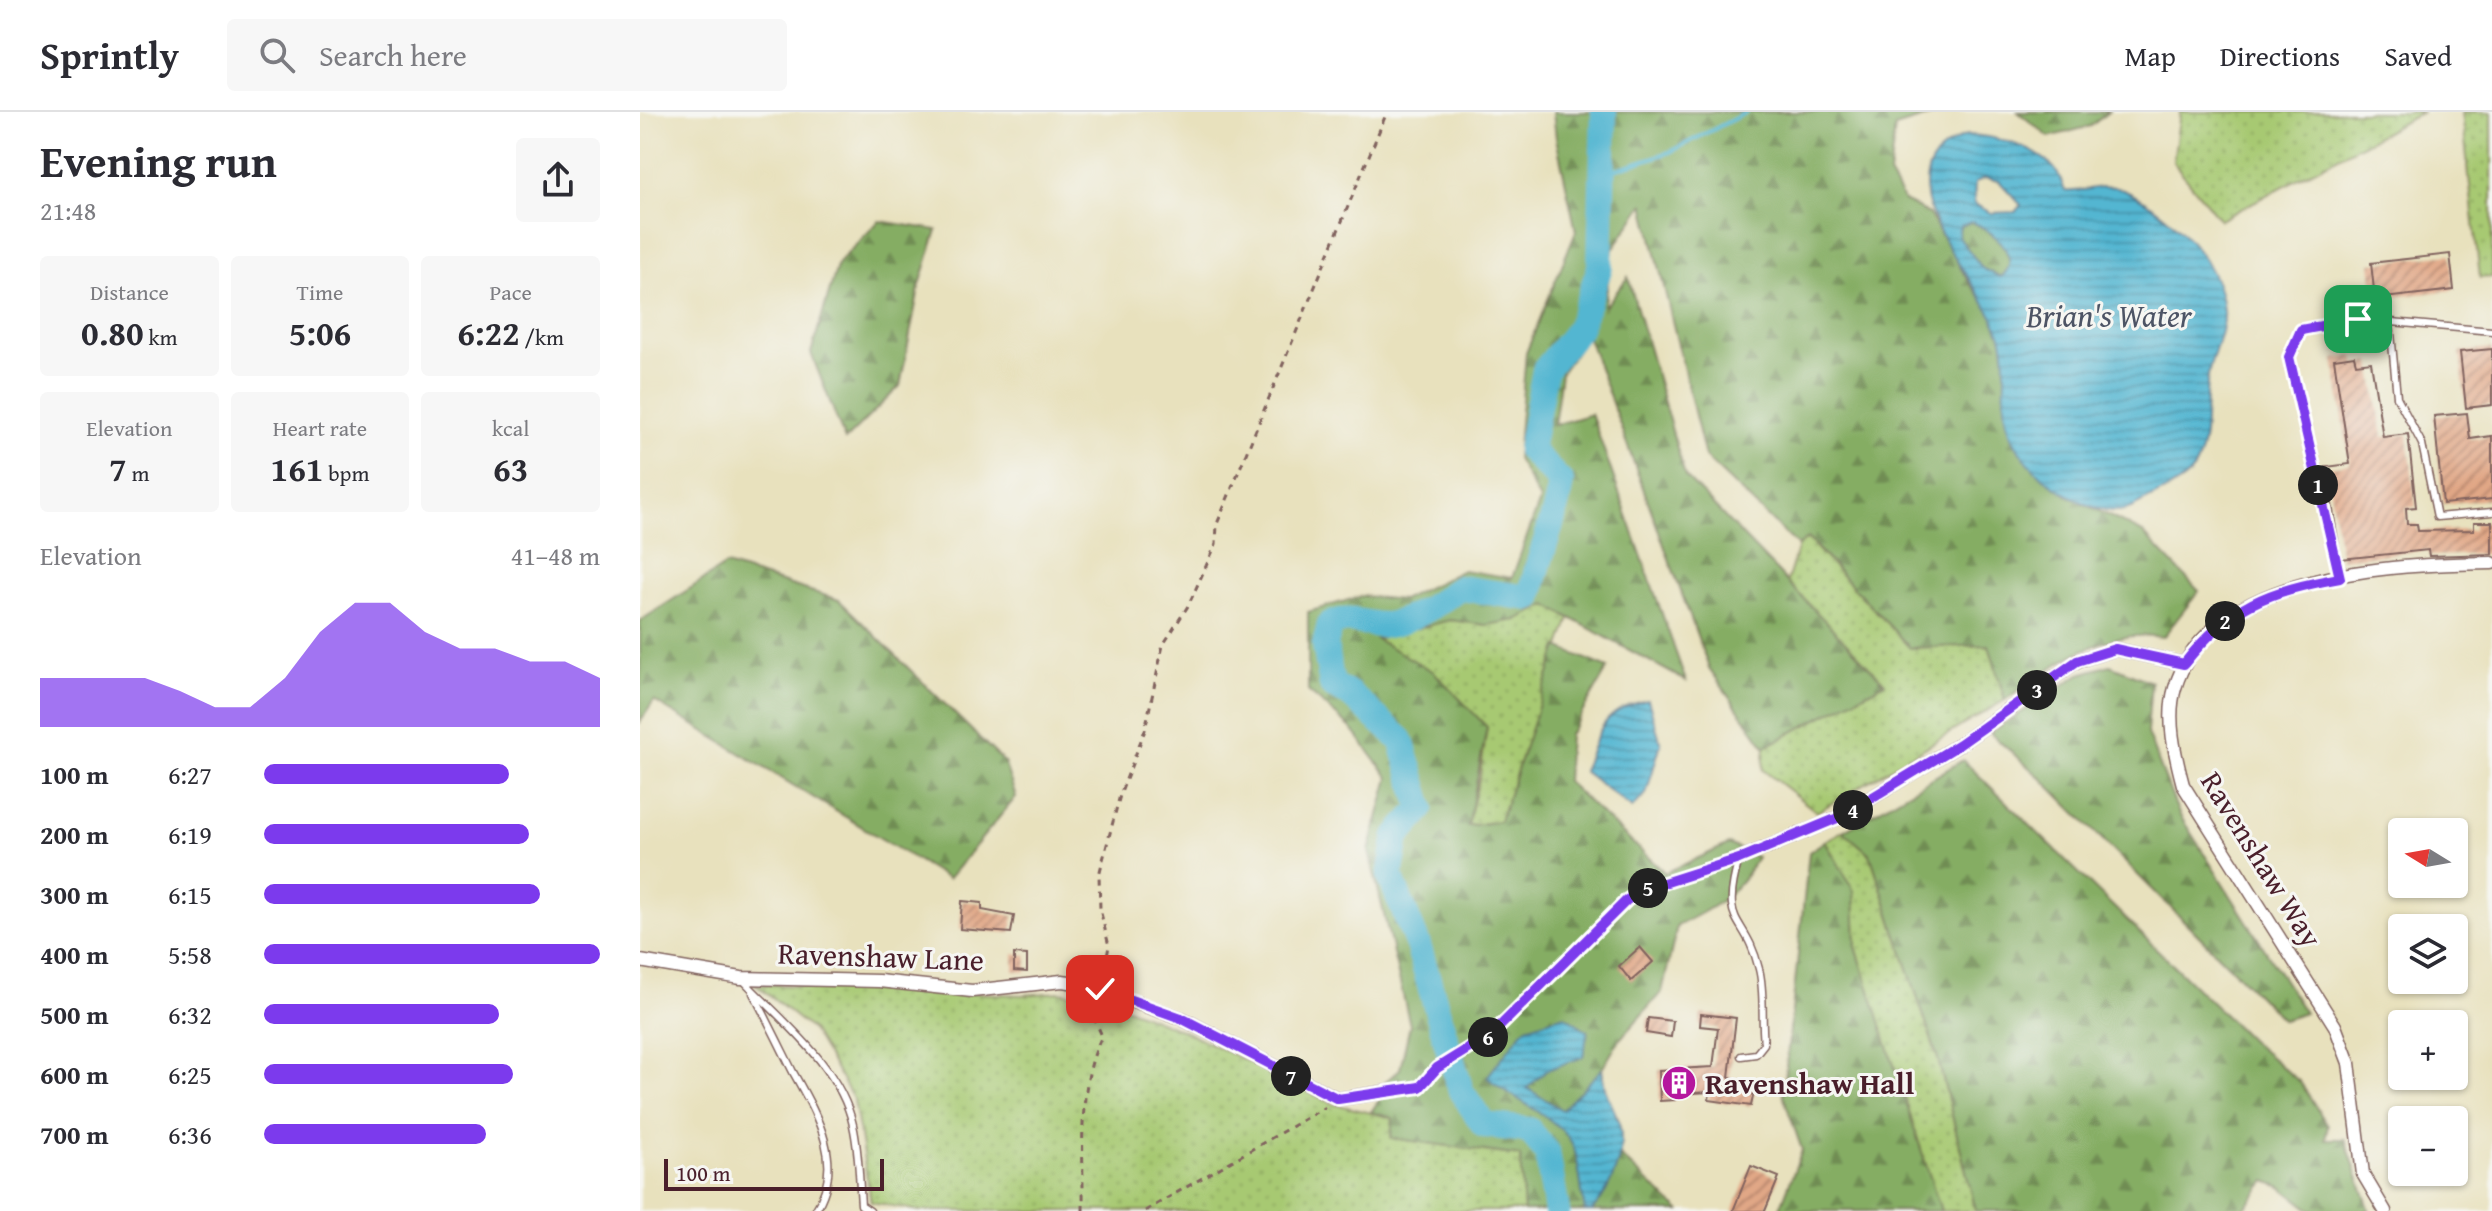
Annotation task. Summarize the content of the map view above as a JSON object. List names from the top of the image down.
{
  "streets": {
    "street": ["Ravenshaw Way", "Ravenshaw Lane"]
  },
  "water": ["Brian's Water"],
  "places": {
    "building": ["Ravenshaw Hall"]
  },
  "scale_bar": "100 m",
  "north": "left",
  "page": {
    "header": "Sprintly",
    "search": "Search here",
    "nav": ["Map", "Directions", "Saved"],
    "heading": ["Evening run", "21:48"],
    "stats": [
      ["Distance", "0.80 km"],
      ["Time", "5:06"],
      ["Pace", "6:22 /km"],
      ["Elevation", "7 m"],
      ["Heart rate", "161 bpm"],
      ["kcal", "63"]
    ],
    "pins": [
      "1",
      "2",
      "3",
      "4",
      "5",
      "6",
      "7"
    ],
    "chart": ["Elevation", "41–48 m"],
    "list": [
      {
        "name": "100 m",
        "note": "6:27"
      },
      {
        "name": "200 m",
        "note": "6:19"
      },
      {
        "name": "300 m",
        "note": "6:15"
      },
      {
        "name": "400 m",
        "note": "5:58"
      },
      {
        "name": "500 m",
        "note": "6:32"
      },
      {
        "name": "600 m",
        "note": "6:25"
      },
      {
        "name": "700 m",
        "note": "6:36"
      }
    ],
    "map_buttons": ["+", "−"],
    "scale": "100 m"
  }
}
